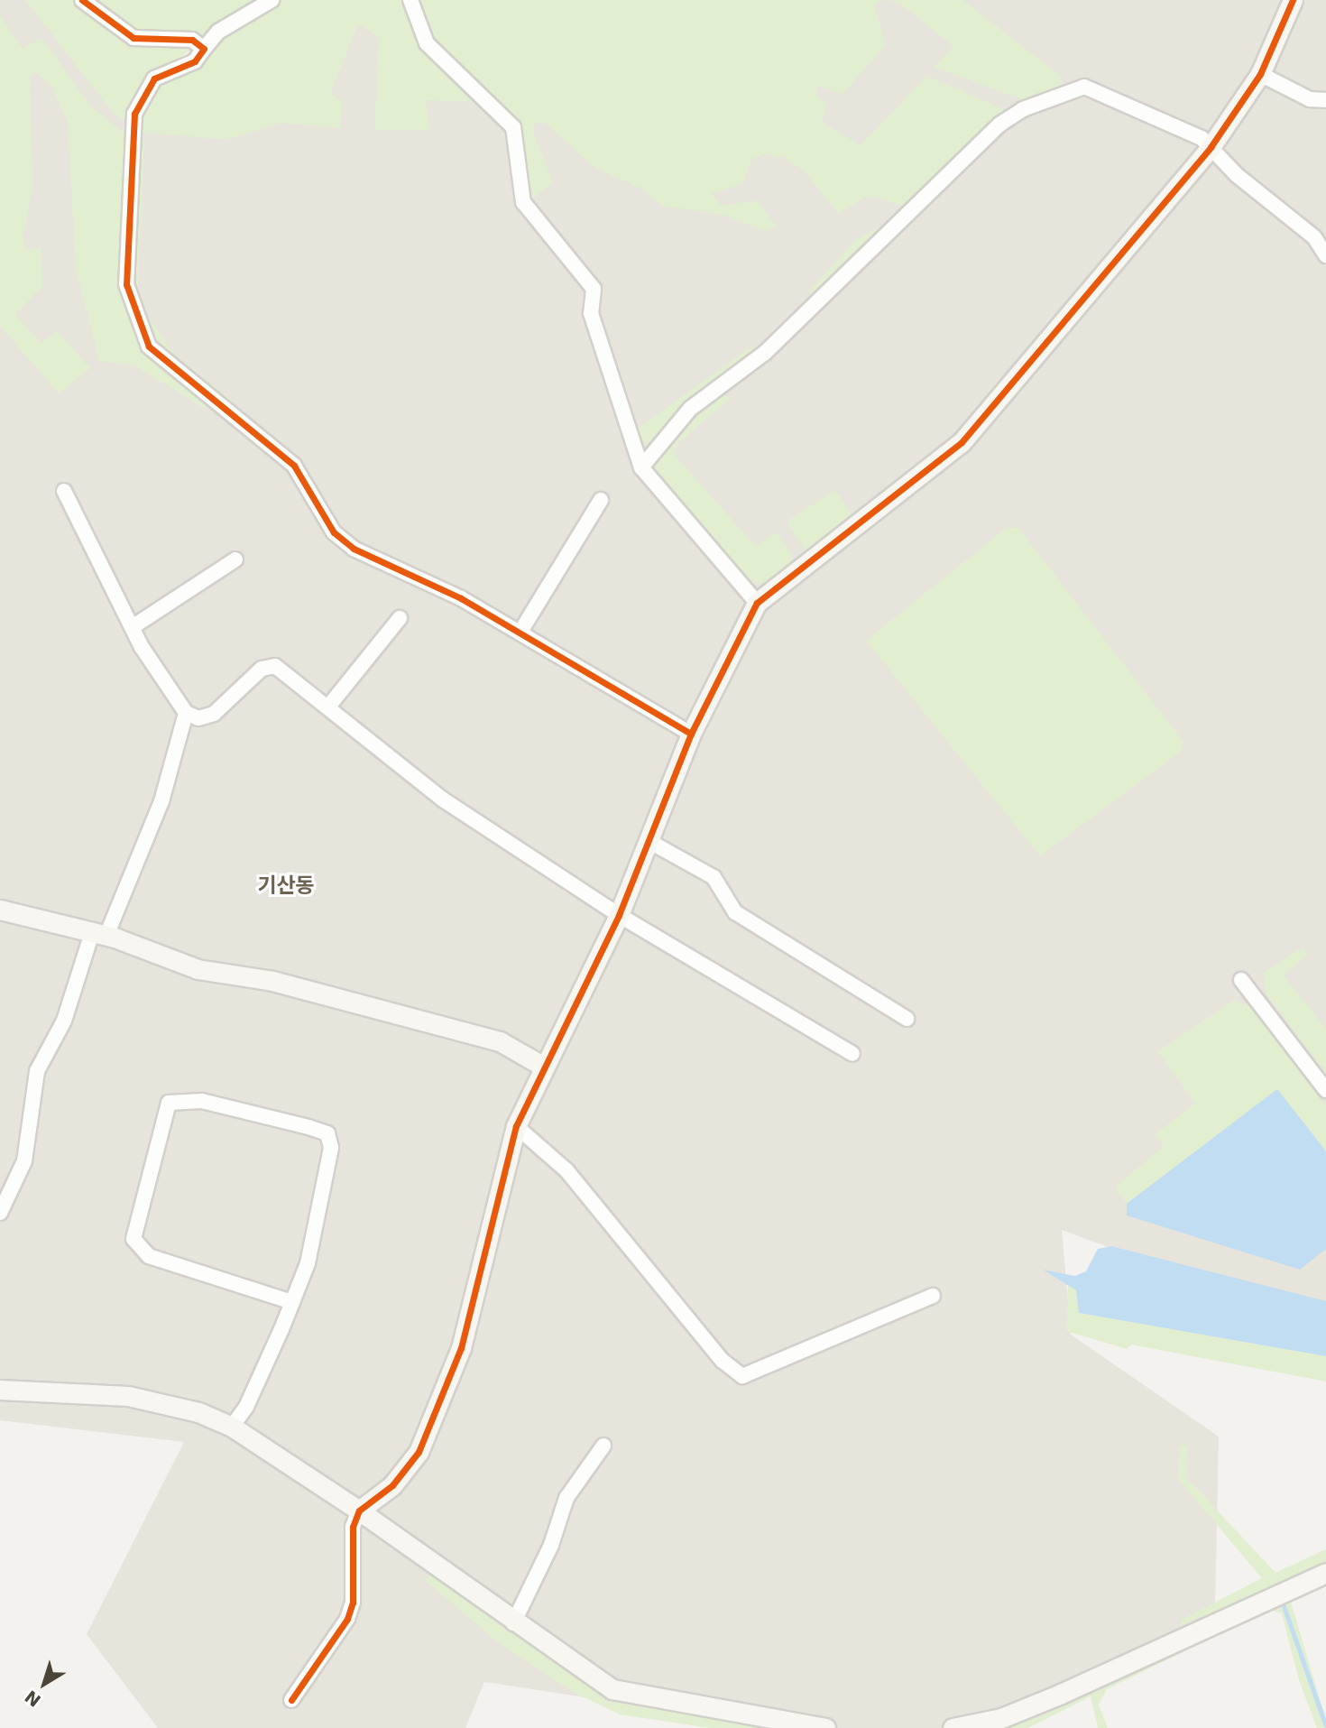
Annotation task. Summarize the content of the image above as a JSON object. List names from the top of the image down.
{
  "districts": ["기산동"],
  "north": "bottom left"
}
